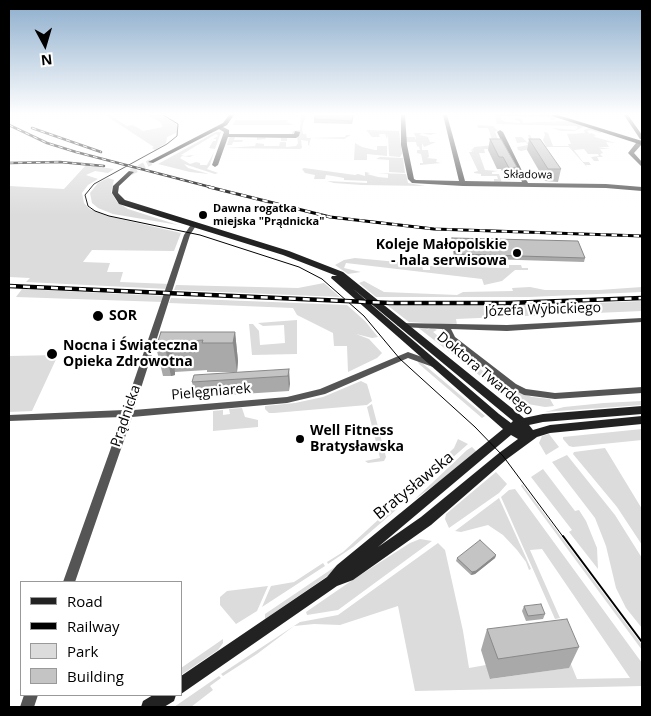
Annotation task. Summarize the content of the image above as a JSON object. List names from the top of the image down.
{
  "streets": {
    "street": [
      "Składowa",
      "Józefa Wybickiego",
      "Doktora Twardego",
      "Pielęgniarek",
      "Prądnicka",
      "Bratysławska"
    ]
  },
  "crossings": [
    ["Józefa Wybickiego", "Doktora Twardego"],
    ["Doktora Twardego", "Prądnicka"],
    ["Doktora Twardego", "Bratysławska"],
    ["Pielęgniarek", "Prądnicka"]
  ],
  "places": [
    "Dawna rogatka miejska \"Prądnicka\"",
    "Koleje Małopolskie - hala serwisowa",
    "SOR",
    "Nocna i Świąteczna Opieka Zdrowotna",
    "Well Fitness Bratysławska"
  ],
  "legend": [
    "Road",
    "Railway",
    "Park",
    "Building"
  ],
  "north": "bottom"
}
